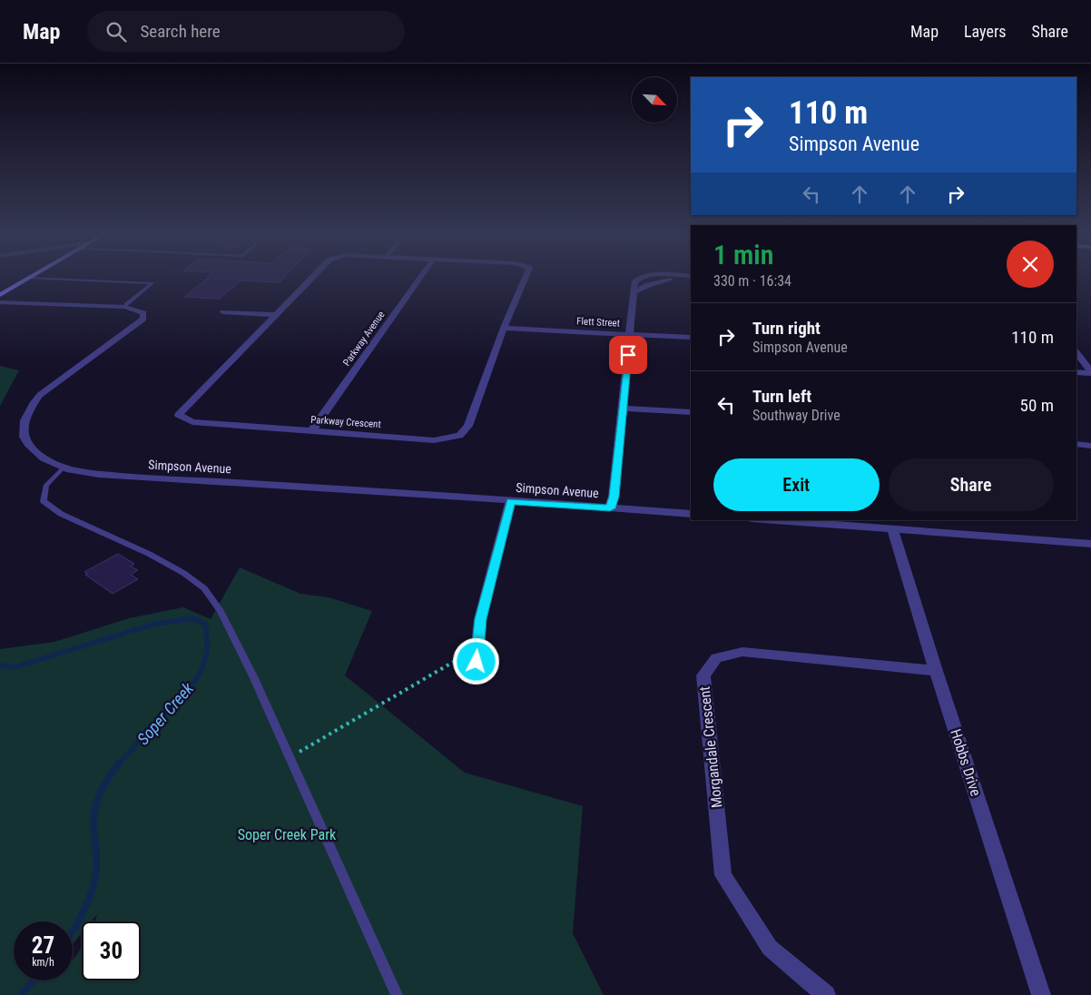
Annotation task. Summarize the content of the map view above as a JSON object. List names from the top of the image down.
{
  "streets": {
    "street": [
      "Flett Street",
      "Parkway Avenue",
      "Parkway Crescent",
      "Simpson Avenue",
      "Morgandale Crescent",
      "Hobbs Drive"
    ]
  },
  "crossings": [
    ["Flett Street", "Parkway Crescent"],
    ["Parkway Avenue", "Parkway Crescent"],
    ["Morgandale Crescent", "Hobbs Drive"]
  ],
  "water": ["Soper Creek"],
  "parks": ["Soper Creek Park"],
  "north": "bottom right",
  "page": {
    "header": "Map",
    "search": "Search here",
    "nav": ["Map", "Layers", "Share"],
    "turn": ["110 m", "Simpson Avenue"],
    "heading": ["1 min", "330 m · 16:34"],
    "list": [
      {
        "name": "Turn right",
        "note": "Simpson Avenue",
        "value": "110 m"
      },
      {
        "name": "Turn left",
        "note": "Southway Drive",
        "value": "50 m"
      }
    ],
    "buttons": ["Exit", "Share"],
    "speed": "27 km/h",
    "limit": "30"
  }
}
